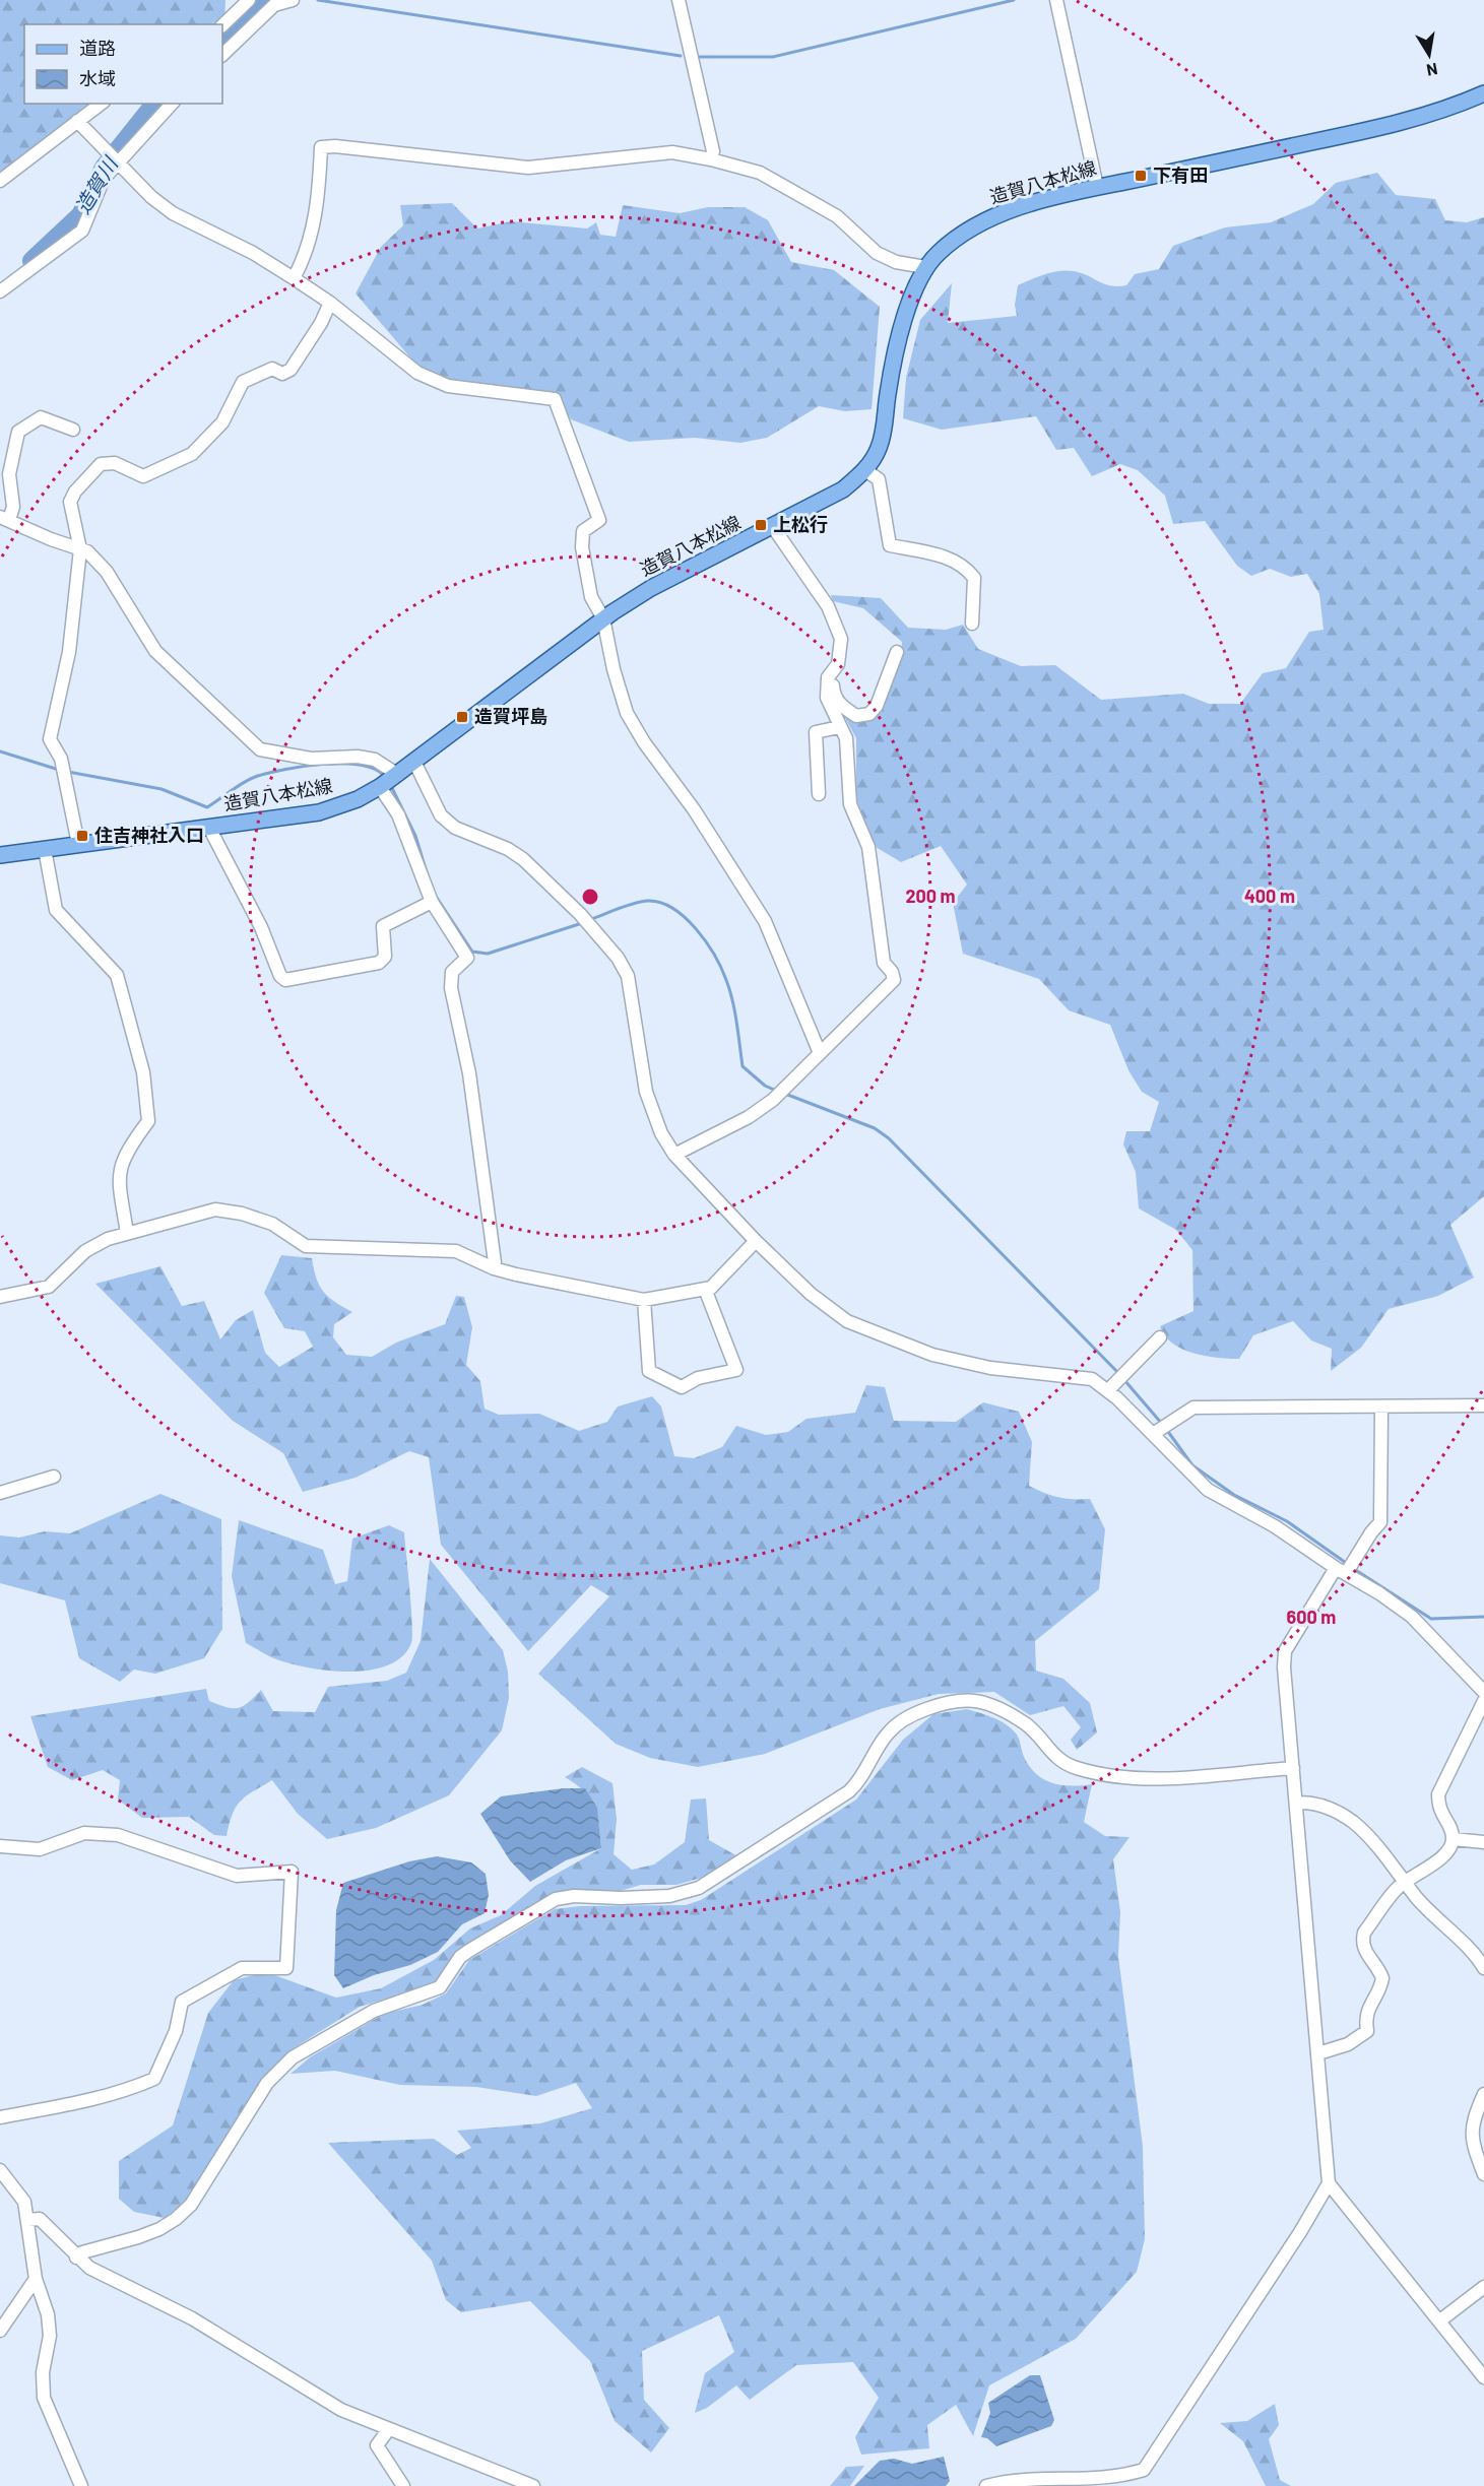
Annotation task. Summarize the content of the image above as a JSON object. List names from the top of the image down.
{
  "streets": {
    "main road": ["造賀八本松線"]
  },
  "water": ["造賀川"],
  "places": {
    "transit": [
      "下有田",
      "上松行",
      "造賀坪島",
      "住吉神社入口"
    ]
  },
  "legend": ["道路", "水域"],
  "north": "bottom",
  "rings": ["200 m", "400 m", "600 m"]
}
